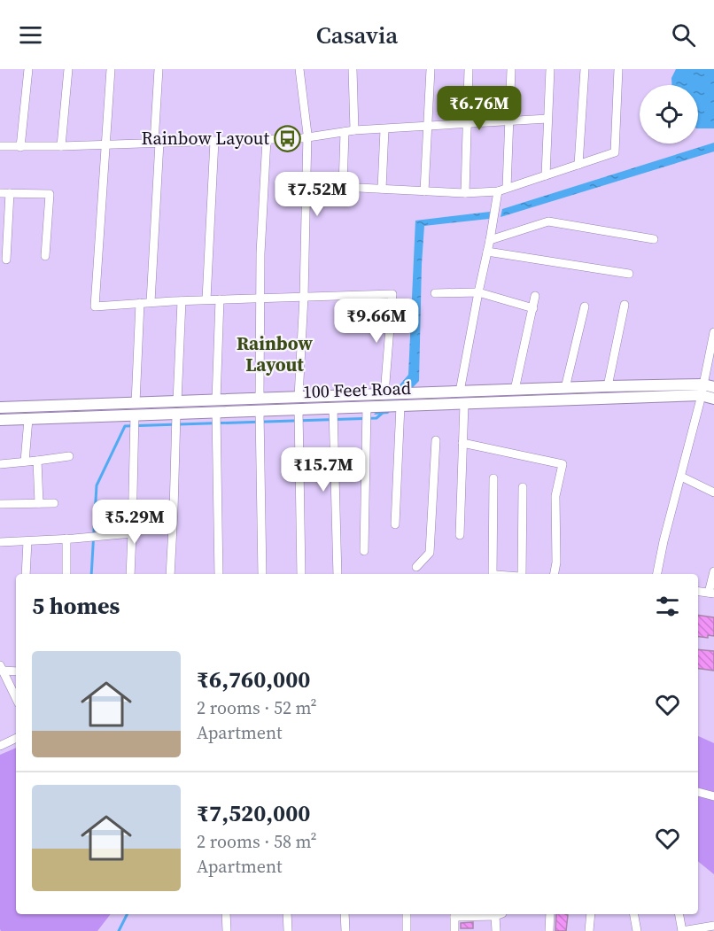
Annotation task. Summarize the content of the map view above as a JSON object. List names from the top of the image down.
{
  "streets": {
    "main road": ["100 Feet Road"]
  },
  "districts": ["Rainbow Layout"],
  "places": {
    "bus stop": ["Rainbow Layout"]
  },
  "page": {
    "header": "Casavia",
    "price": [
      "₹6.76M",
      "₹7.52M",
      "₹9.66M",
      "₹15.7M",
      "₹5.29M"
    ],
    "heading": "5 homes",
    "list": [
      {
        "name": "₹6,760,000",
        "note": "2 rooms · 52 m² · Apartment"
      },
      {
        "name": "₹7,520,000",
        "note": "2 rooms · 58 m² · Apartment"
      }
    ]
  }
}
